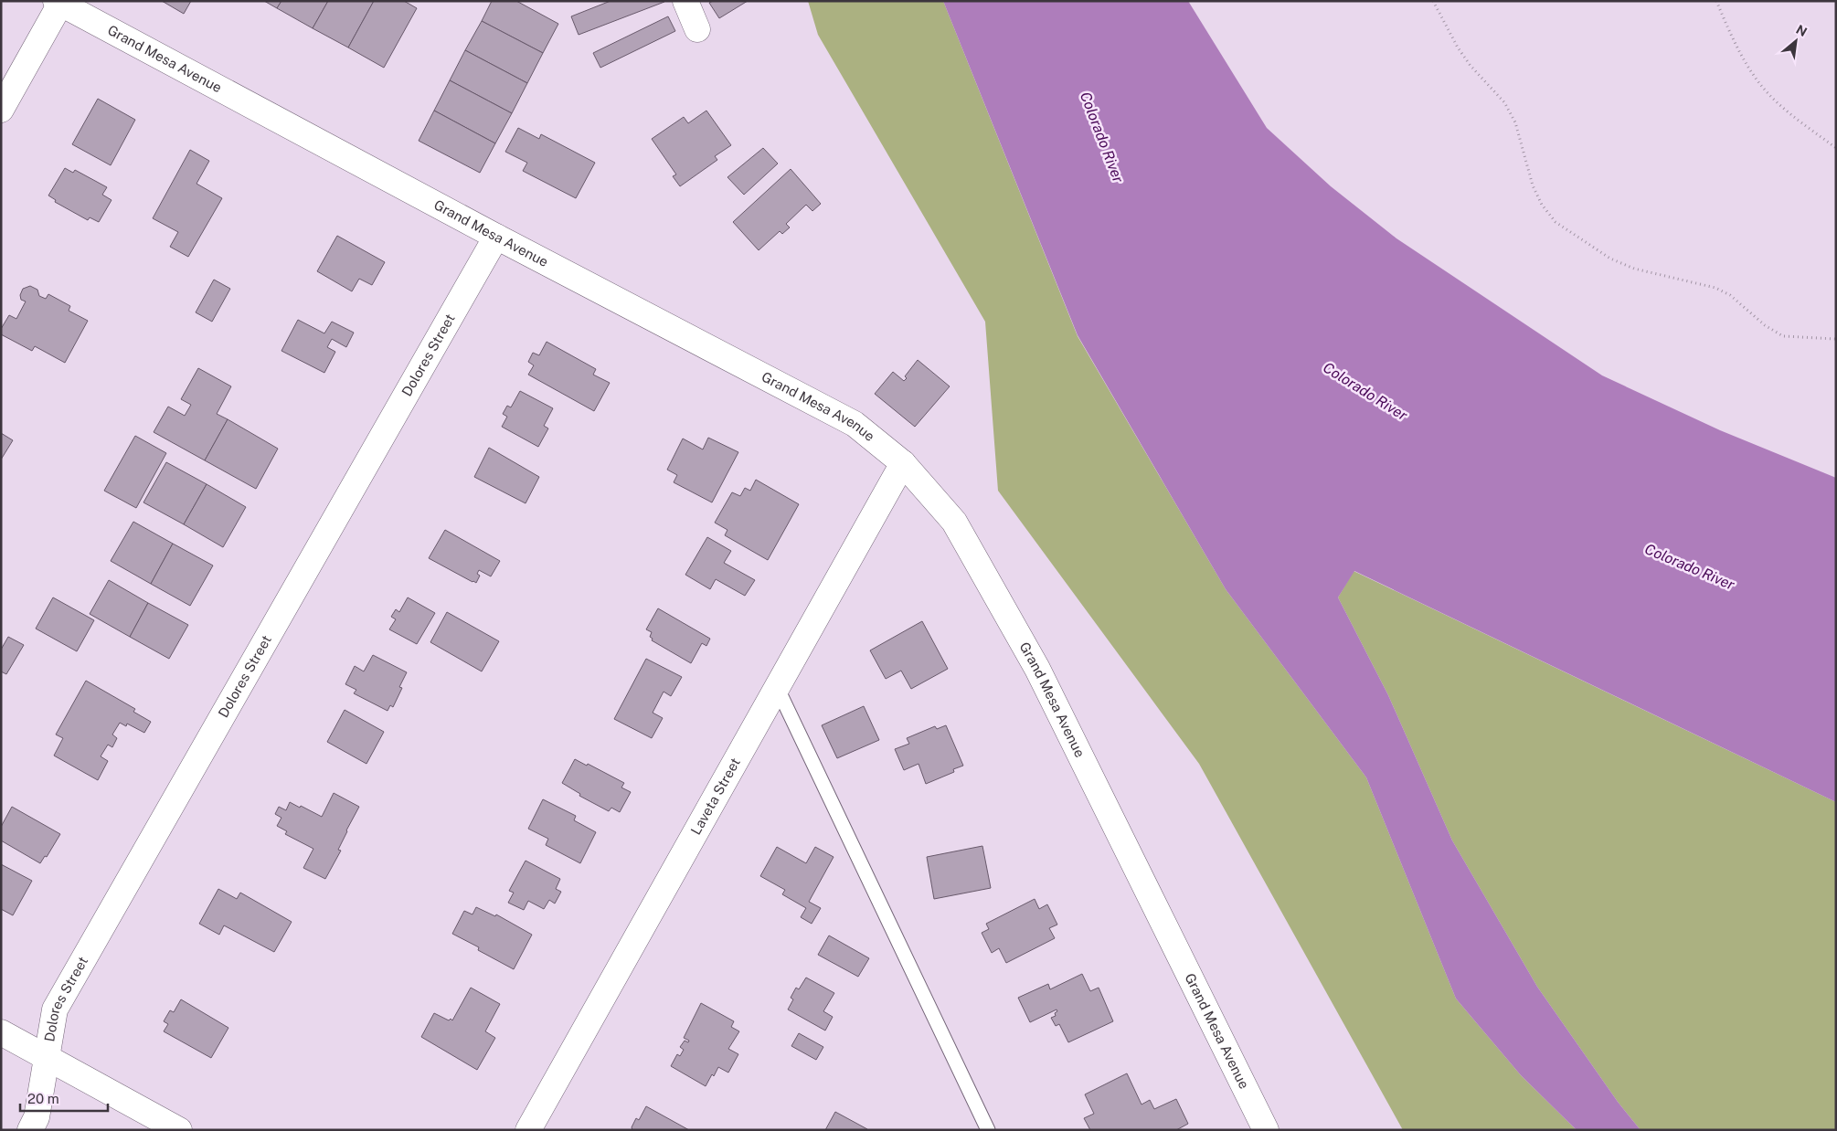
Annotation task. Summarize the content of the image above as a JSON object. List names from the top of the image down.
{
  "streets": {
    "street": ["Grand Mesa Avenue", "Dolores Street", "Laveta Street"]
  },
  "crossings": [
    ["Grand Mesa Avenue", "Dolores Street"],
    ["Grand Mesa Avenue", "Laveta Street"]
  ],
  "water": ["Colorado River"],
  "scale_bar": "20 m",
  "north": "top right"
}
